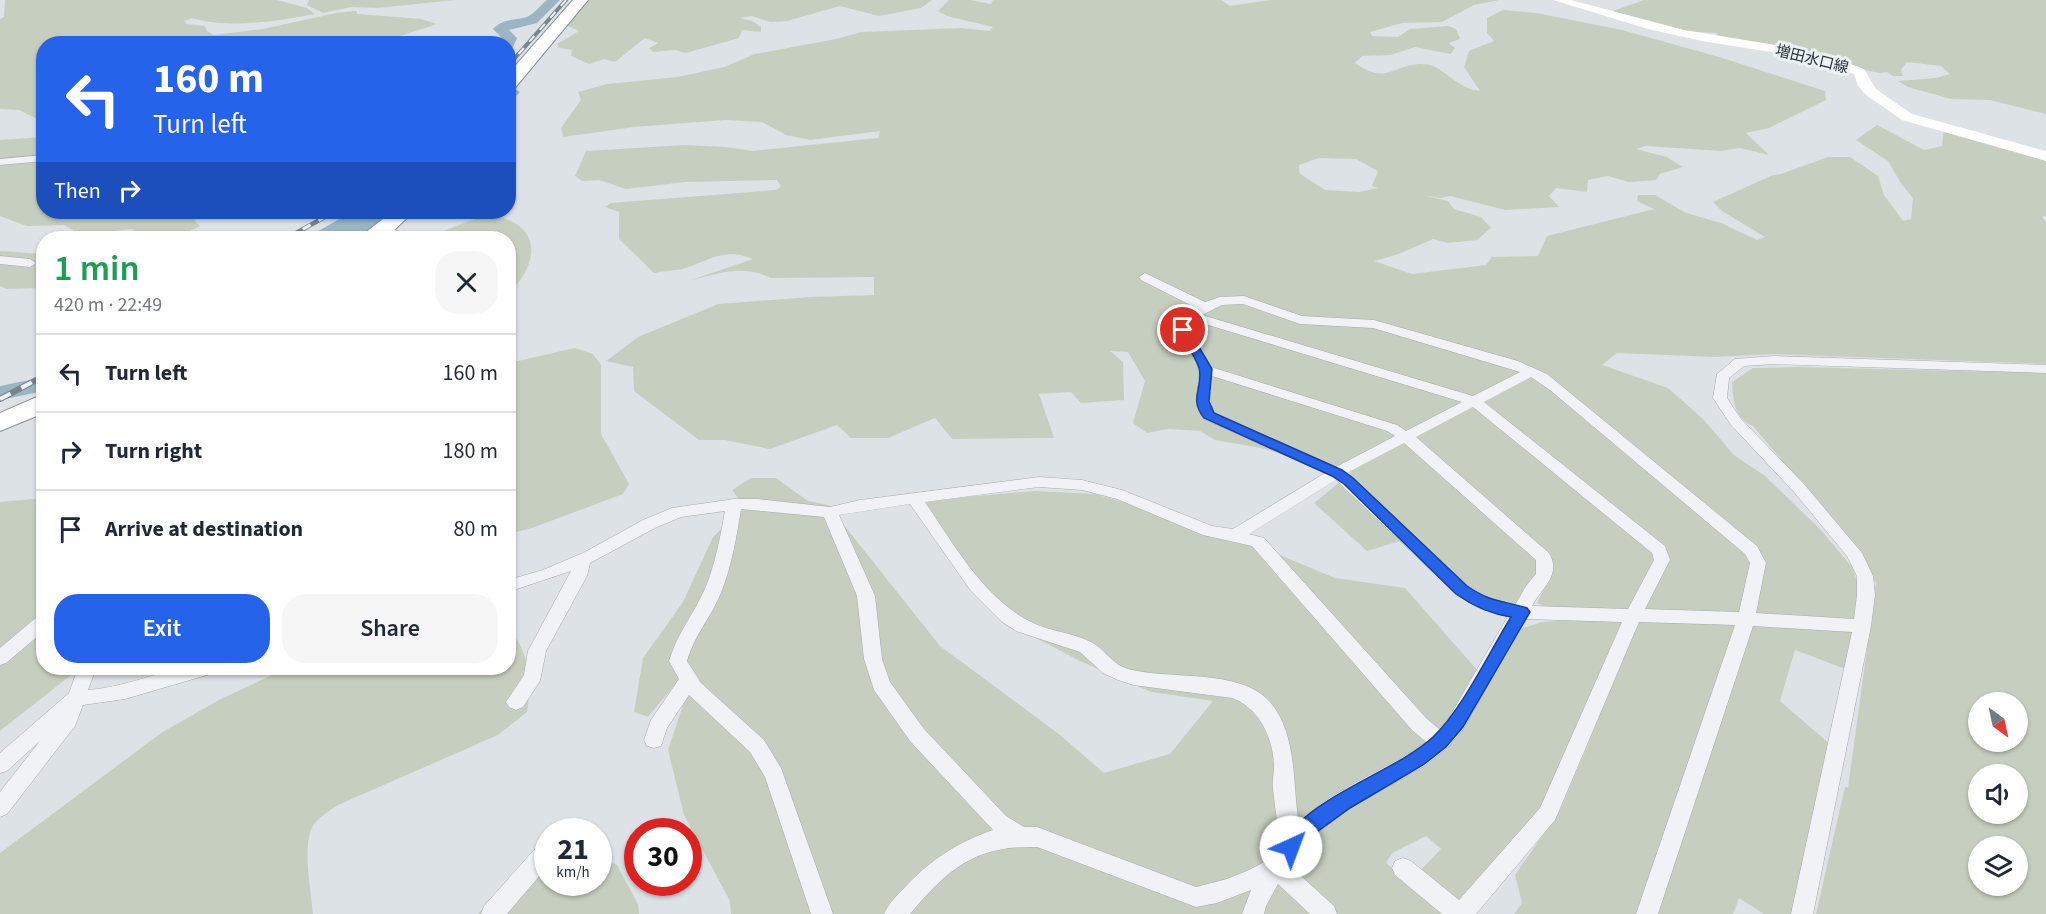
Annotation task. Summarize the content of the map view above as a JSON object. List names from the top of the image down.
{
  "streets": {
    "main road": ["増田水口線"]
  },
  "north": "bottom right",
  "page": {
    "turn": ["160 m", "Turn left"],
    "then": "Then",
    "heading": ["1 min", "420 m · 22:49"],
    "list": [
      {
        "name": "Turn left",
        "value": "160 m"
      },
      {
        "name": "Turn right",
        "value": "180 m"
      },
      {
        "name": "Arrive at destination",
        "value": "80 m"
      }
    ],
    "buttons": ["Exit", "Share"],
    "speed": "21 km/h",
    "limit": "30"
  }
}
